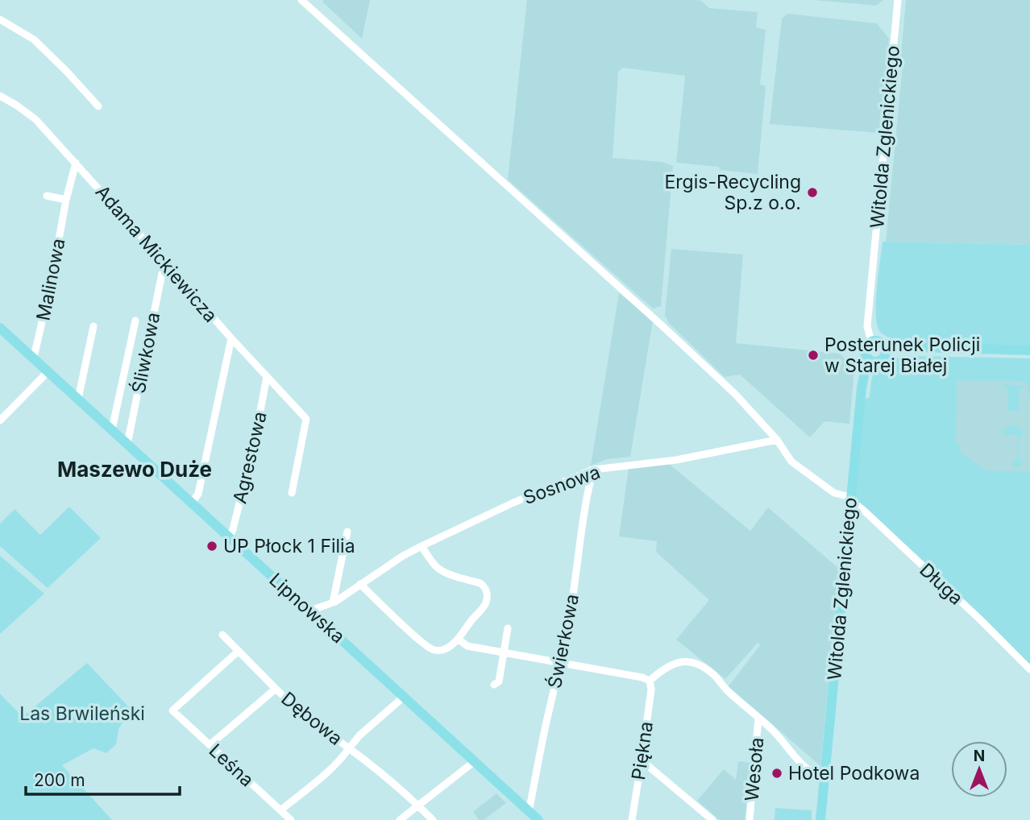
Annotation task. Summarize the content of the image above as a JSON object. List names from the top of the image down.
{
  "streets": {
    "main road": ["Witolda Zglenickiego", "Lipnowska"],
    "street": [
      "Adama Mickiewicza",
      "Malinowa",
      "Śliwkowa",
      "Agrestowa",
      "Sosnowa",
      "Długa",
      "Świerkowa",
      "Dębowa",
      "Piękna",
      "Leśna",
      "Wesoła"
    ]
  },
  "crossings": [
    ["Witolda Zglenickiego", "Długa"],
    ["Adama Mickiewicza", "Malinowa"],
    ["Adama Mickiewicza", "Śliwkowa"],
    ["Adama Mickiewicza", "Agrestowa"],
    ["Malinowa", "Lipnowska"],
    ["Śliwkowa", "Lipnowska"],
    ["Agrestowa", "Lipnowska"],
    ["Sosnowa", "Lipnowska"],
    ["Sosnowa", "Świerkowa"],
    ["Lipnowska", "Świerkowa"],
    ["Lipnowska", "Dębowa"],
    ["Dębowa", "Leśna"]
  ],
  "districts": ["Maszewo Duże"],
  "parks": ["Las Brwileński"],
  "places": [
    "Ergis-Recycling Sp.z o.o.",
    "Posterunek Policji w Starej Białej",
    "UP Płock 1 Filia",
    "Hotel Podkowa"
  ],
  "scale_bar": "200 m",
  "north": "top"
}
